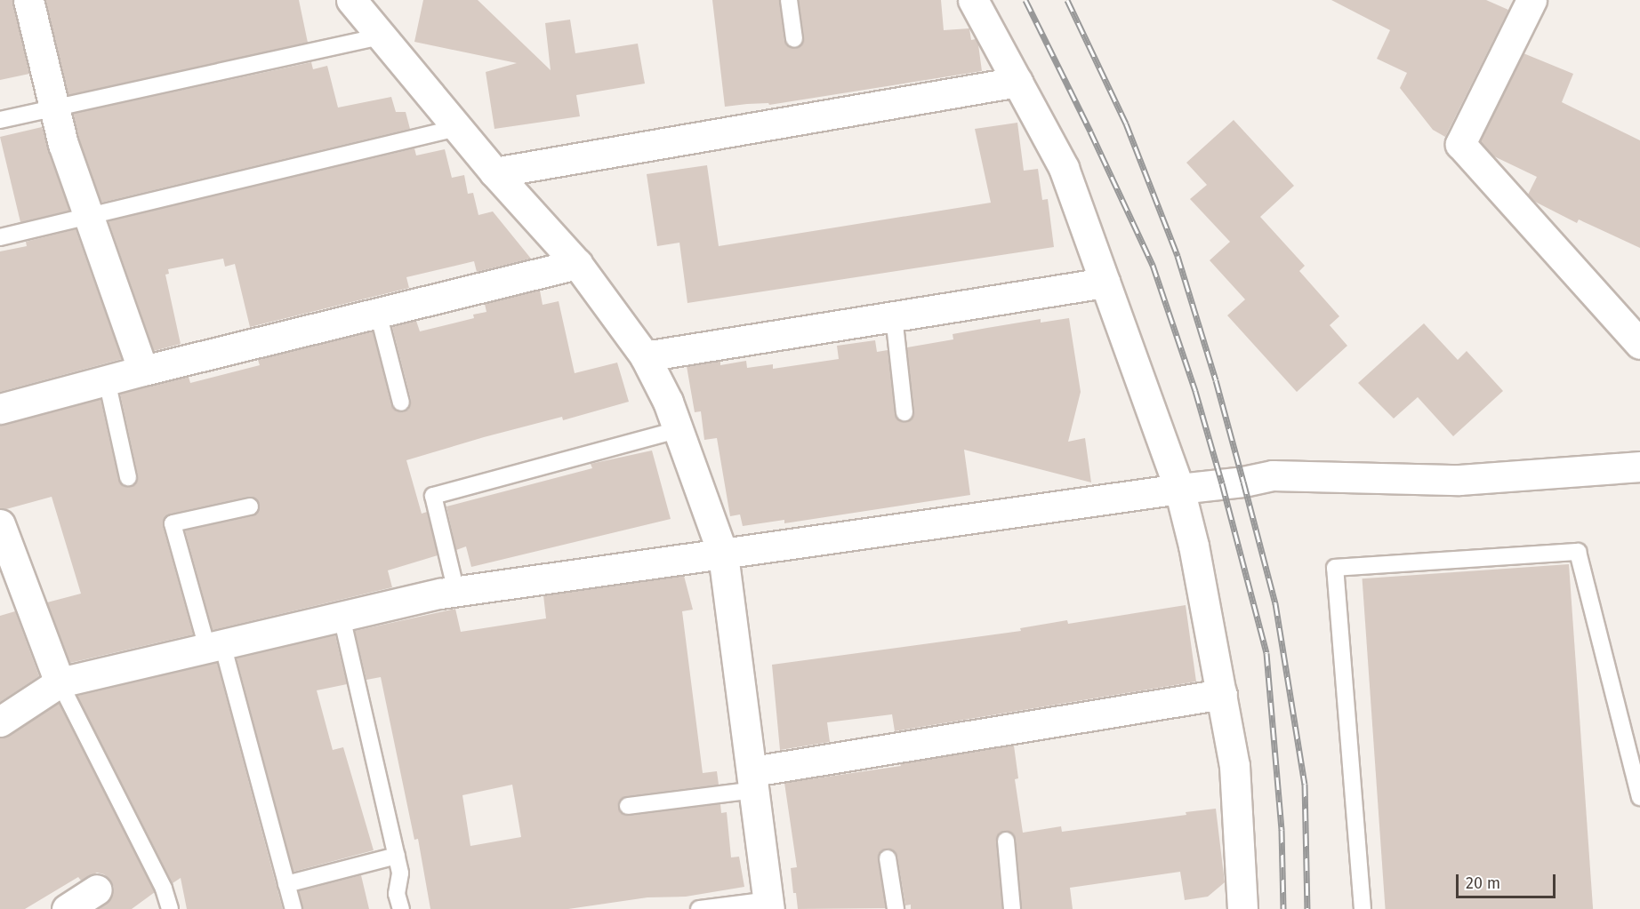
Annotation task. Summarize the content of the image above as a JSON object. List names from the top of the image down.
{
  "scale_bar": "20 m"
}
